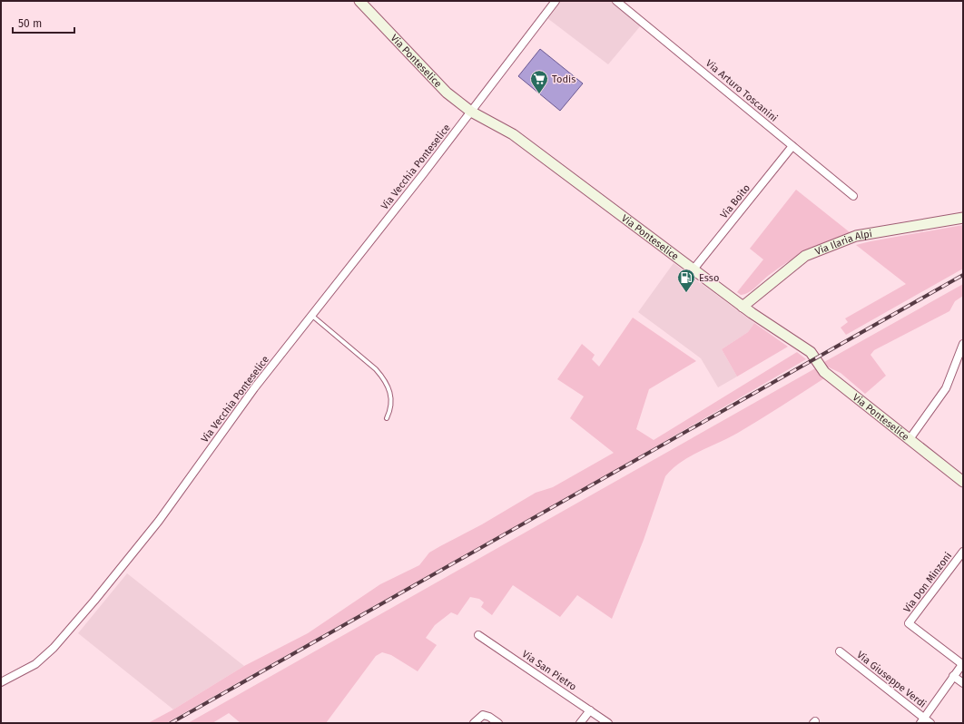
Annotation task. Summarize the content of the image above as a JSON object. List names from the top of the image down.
{
  "streets": {
    "street": [
      "Via Ponteselice",
      "Via Arturo Toscanini",
      "Via Vecchia Ponteselice",
      "Via Boito",
      "Via Ilaria Alpi",
      "Via Don Minzoni",
      "Via San Pietro",
      "Via Giuseppe Verdi"
    ]
  },
  "crossings": [
    ["Via Ponteselice", "Via Vecchia Ponteselice"],
    ["Via Ponteselice", "Via Boito"],
    ["Via Ponteselice", "Via Ilaria Alpi"],
    ["Via Arturo Toscanini", "Via Boito"]
  ],
  "places": {
    "supermarket": ["Todis"],
    "fuel station": ["Esso"]
  },
  "scale_bar": "50 m"
}
